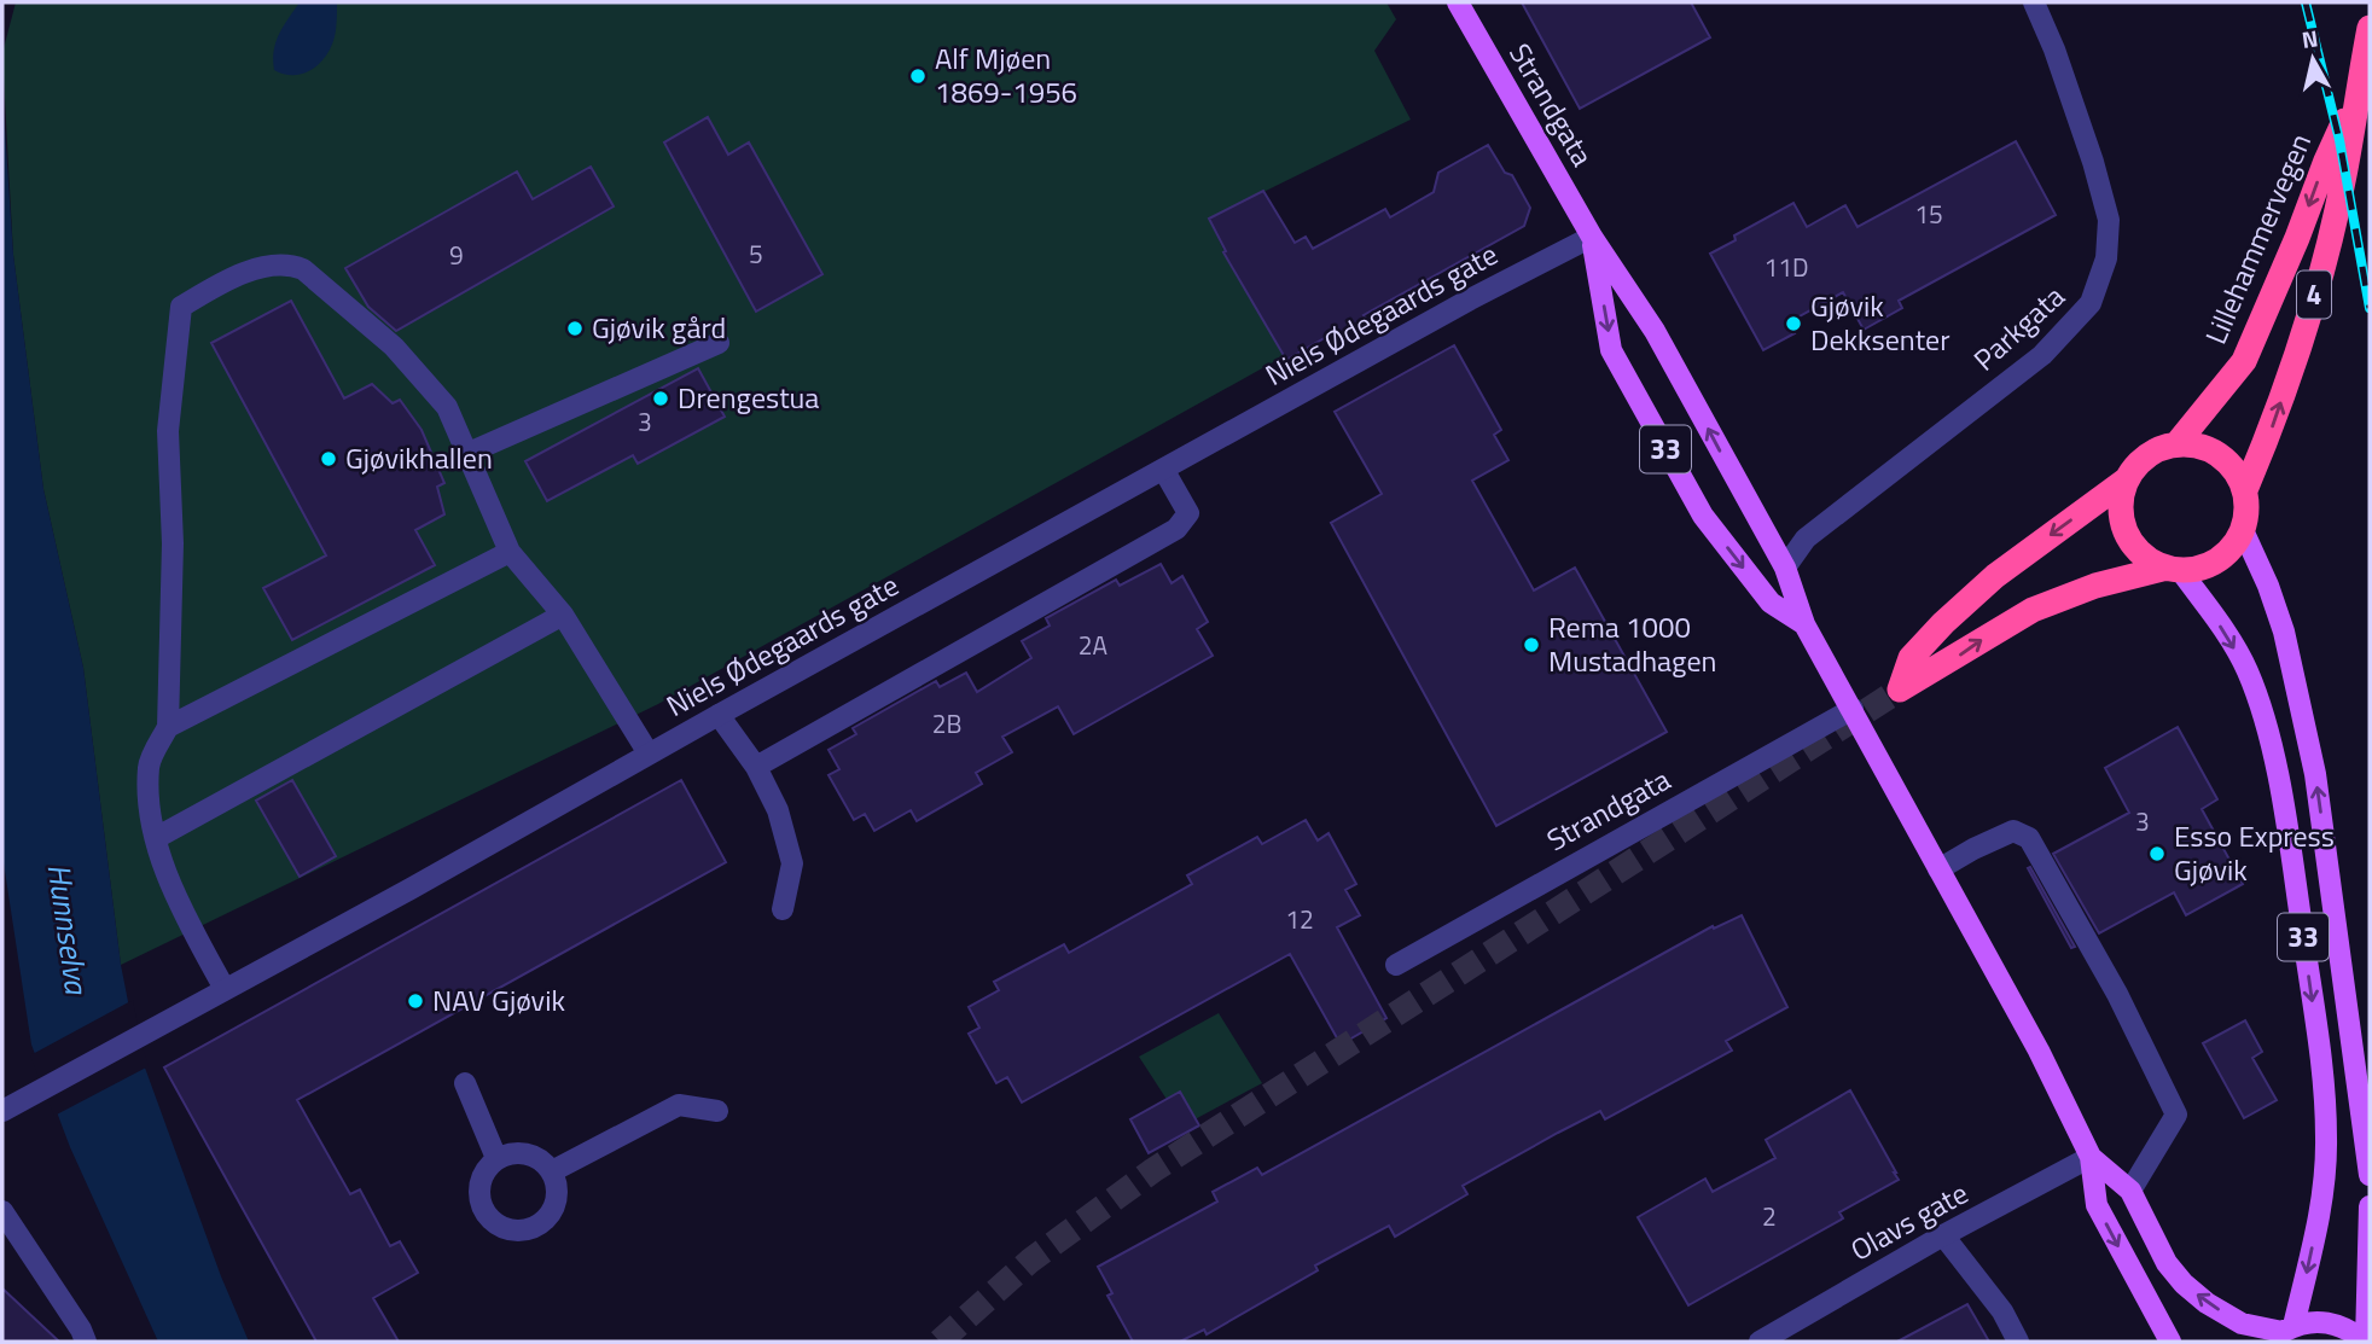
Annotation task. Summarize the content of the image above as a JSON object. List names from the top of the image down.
{
  "streets": {
    "highway": ["Lillehammervegen", "4"],
    "main road": ["Strandgata", "33"],
    "street": ["Niels Ødegaards gate", "Parkgata", "Olavs gate"]
  },
  "crossings": [
    ["Strandgata", "Niels Ødegaards gate"],
    ["Strandgata", "Parkgata"],
    ["Strandgata", "33"],
    ["Strandgata", "Olavs gate"],
    ["Lillehammervegen", "4"],
    ["Lillehammervegen", "33"],
    ["4", "33"]
  ],
  "water": ["Hunnselva"],
  "places": [
    "Alf Mjøen 1869-1956",
    "Gjøvik Dekksenter",
    "Gjøvik gård",
    "Drengestua",
    "Gjøvikhallen",
    "Rema 1000 Mustadhagen",
    "Esso Express Gjøvik",
    "NAV Gjøvik"
  ],
  "house_numbers": [
    "15",
    "5",
    "9",
    "11D",
    "3",
    "2A",
    "2B",
    "3",
    "12",
    "2"
  ],
  "north": "top"
}
